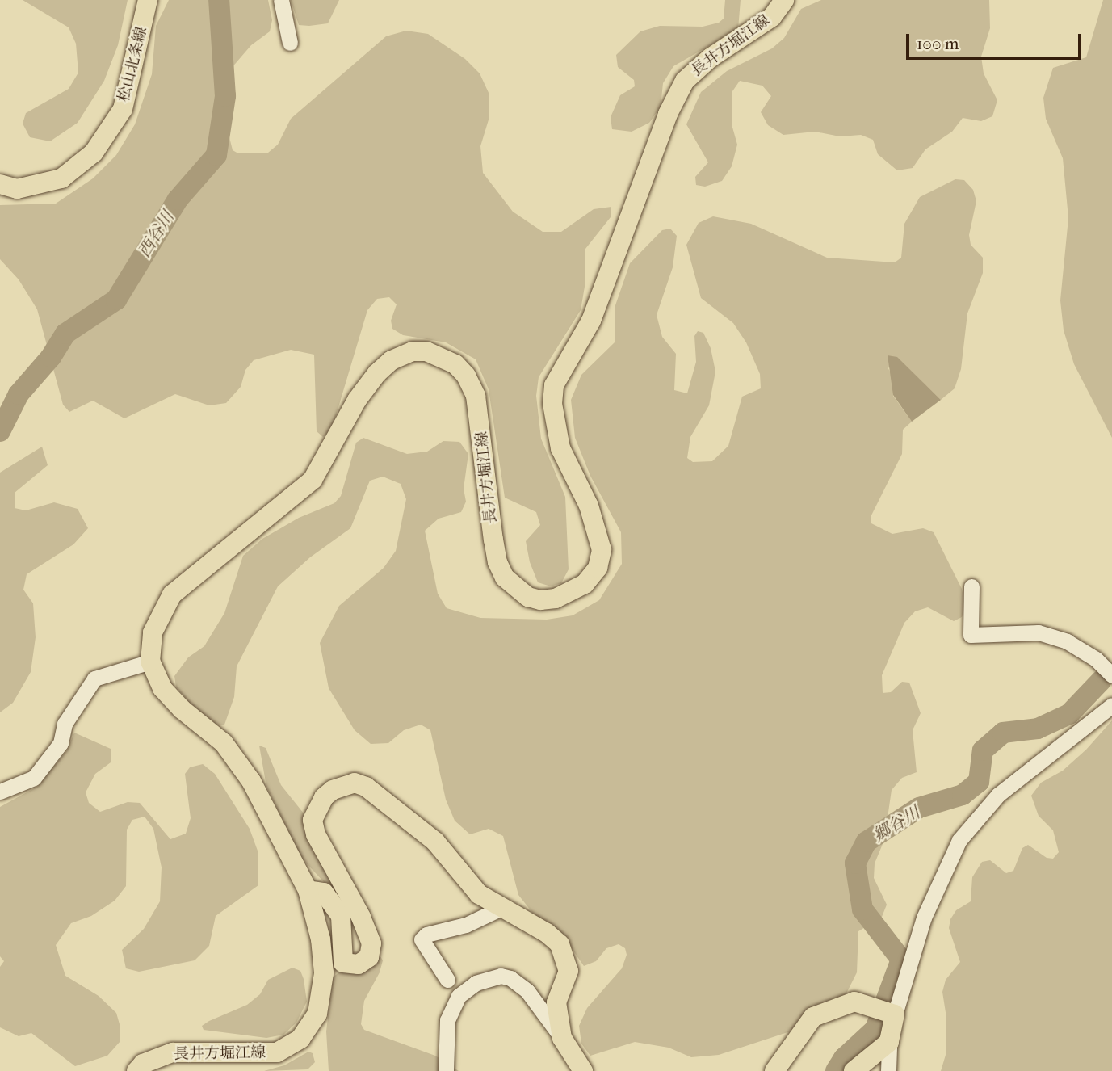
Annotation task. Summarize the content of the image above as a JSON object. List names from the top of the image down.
{
  "streets": {
    "main road": ["長井方堀江線", "松山北条線"]
  },
  "water": ["西谷川", "郷谷川"],
  "scale_bar": "100 m"
}
